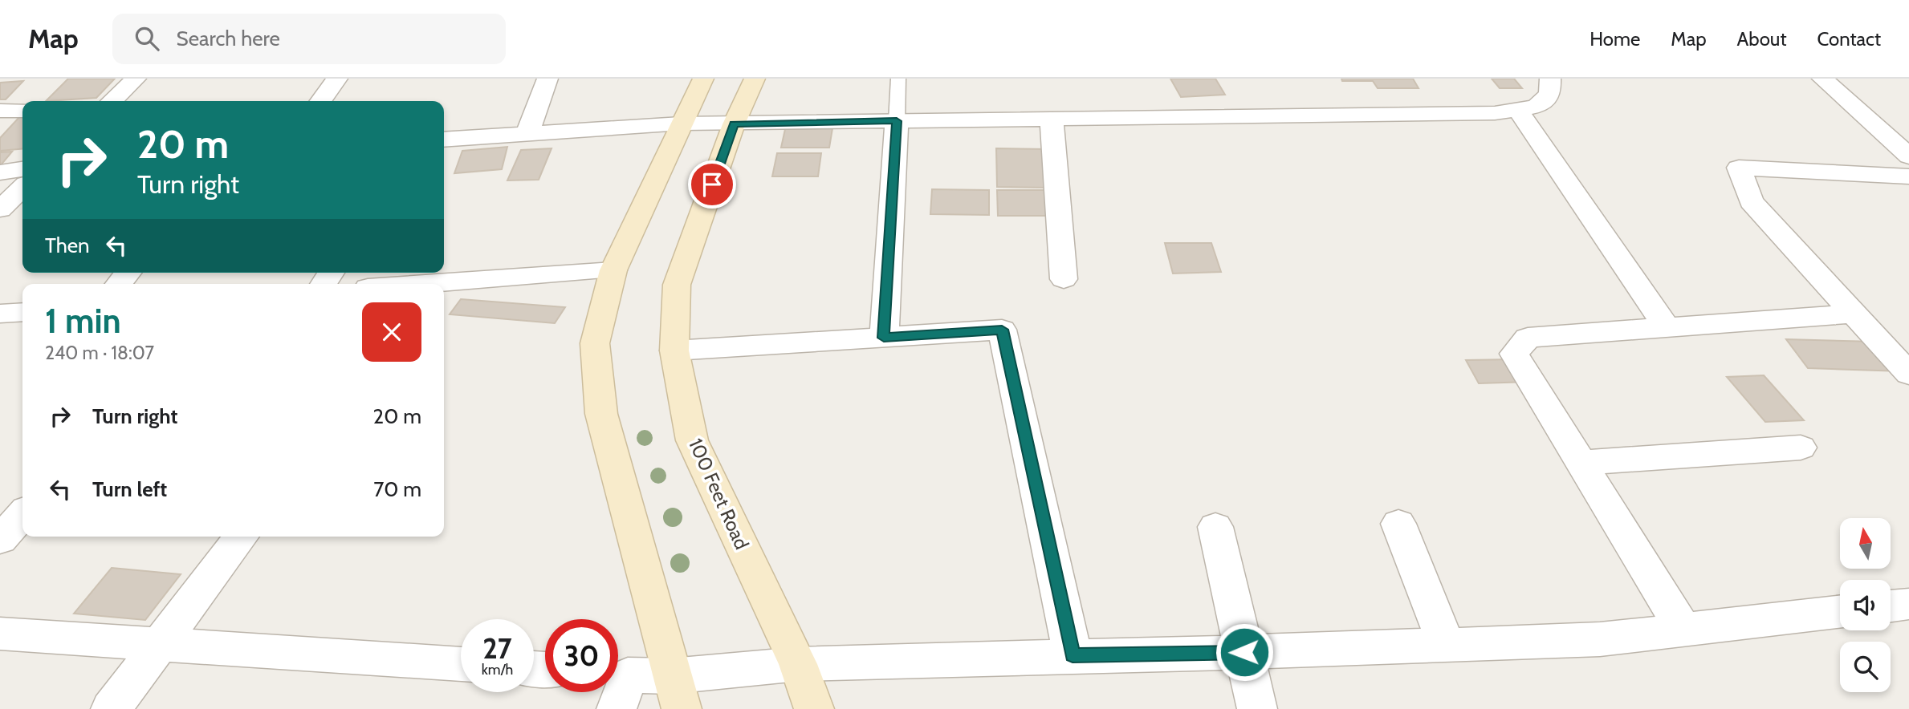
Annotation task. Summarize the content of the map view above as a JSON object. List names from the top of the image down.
{
  "streets": {
    "main road": ["100 Feet Road"]
  },
  "north": "top",
  "page": {
    "header": "Map",
    "search": "Search here",
    "nav": [
      "Home",
      "Map",
      "About",
      "Contact"
    ],
    "turn": ["20 m", "Turn right"],
    "then": "Then",
    "heading": ["1 min", "240 m · 18:07"],
    "list": [
      {
        "name": "Turn right",
        "value": "20 m"
      },
      {
        "name": "Turn left",
        "value": "70 m"
      }
    ],
    "speed": "27 km/h",
    "limit": "30"
  }
}
